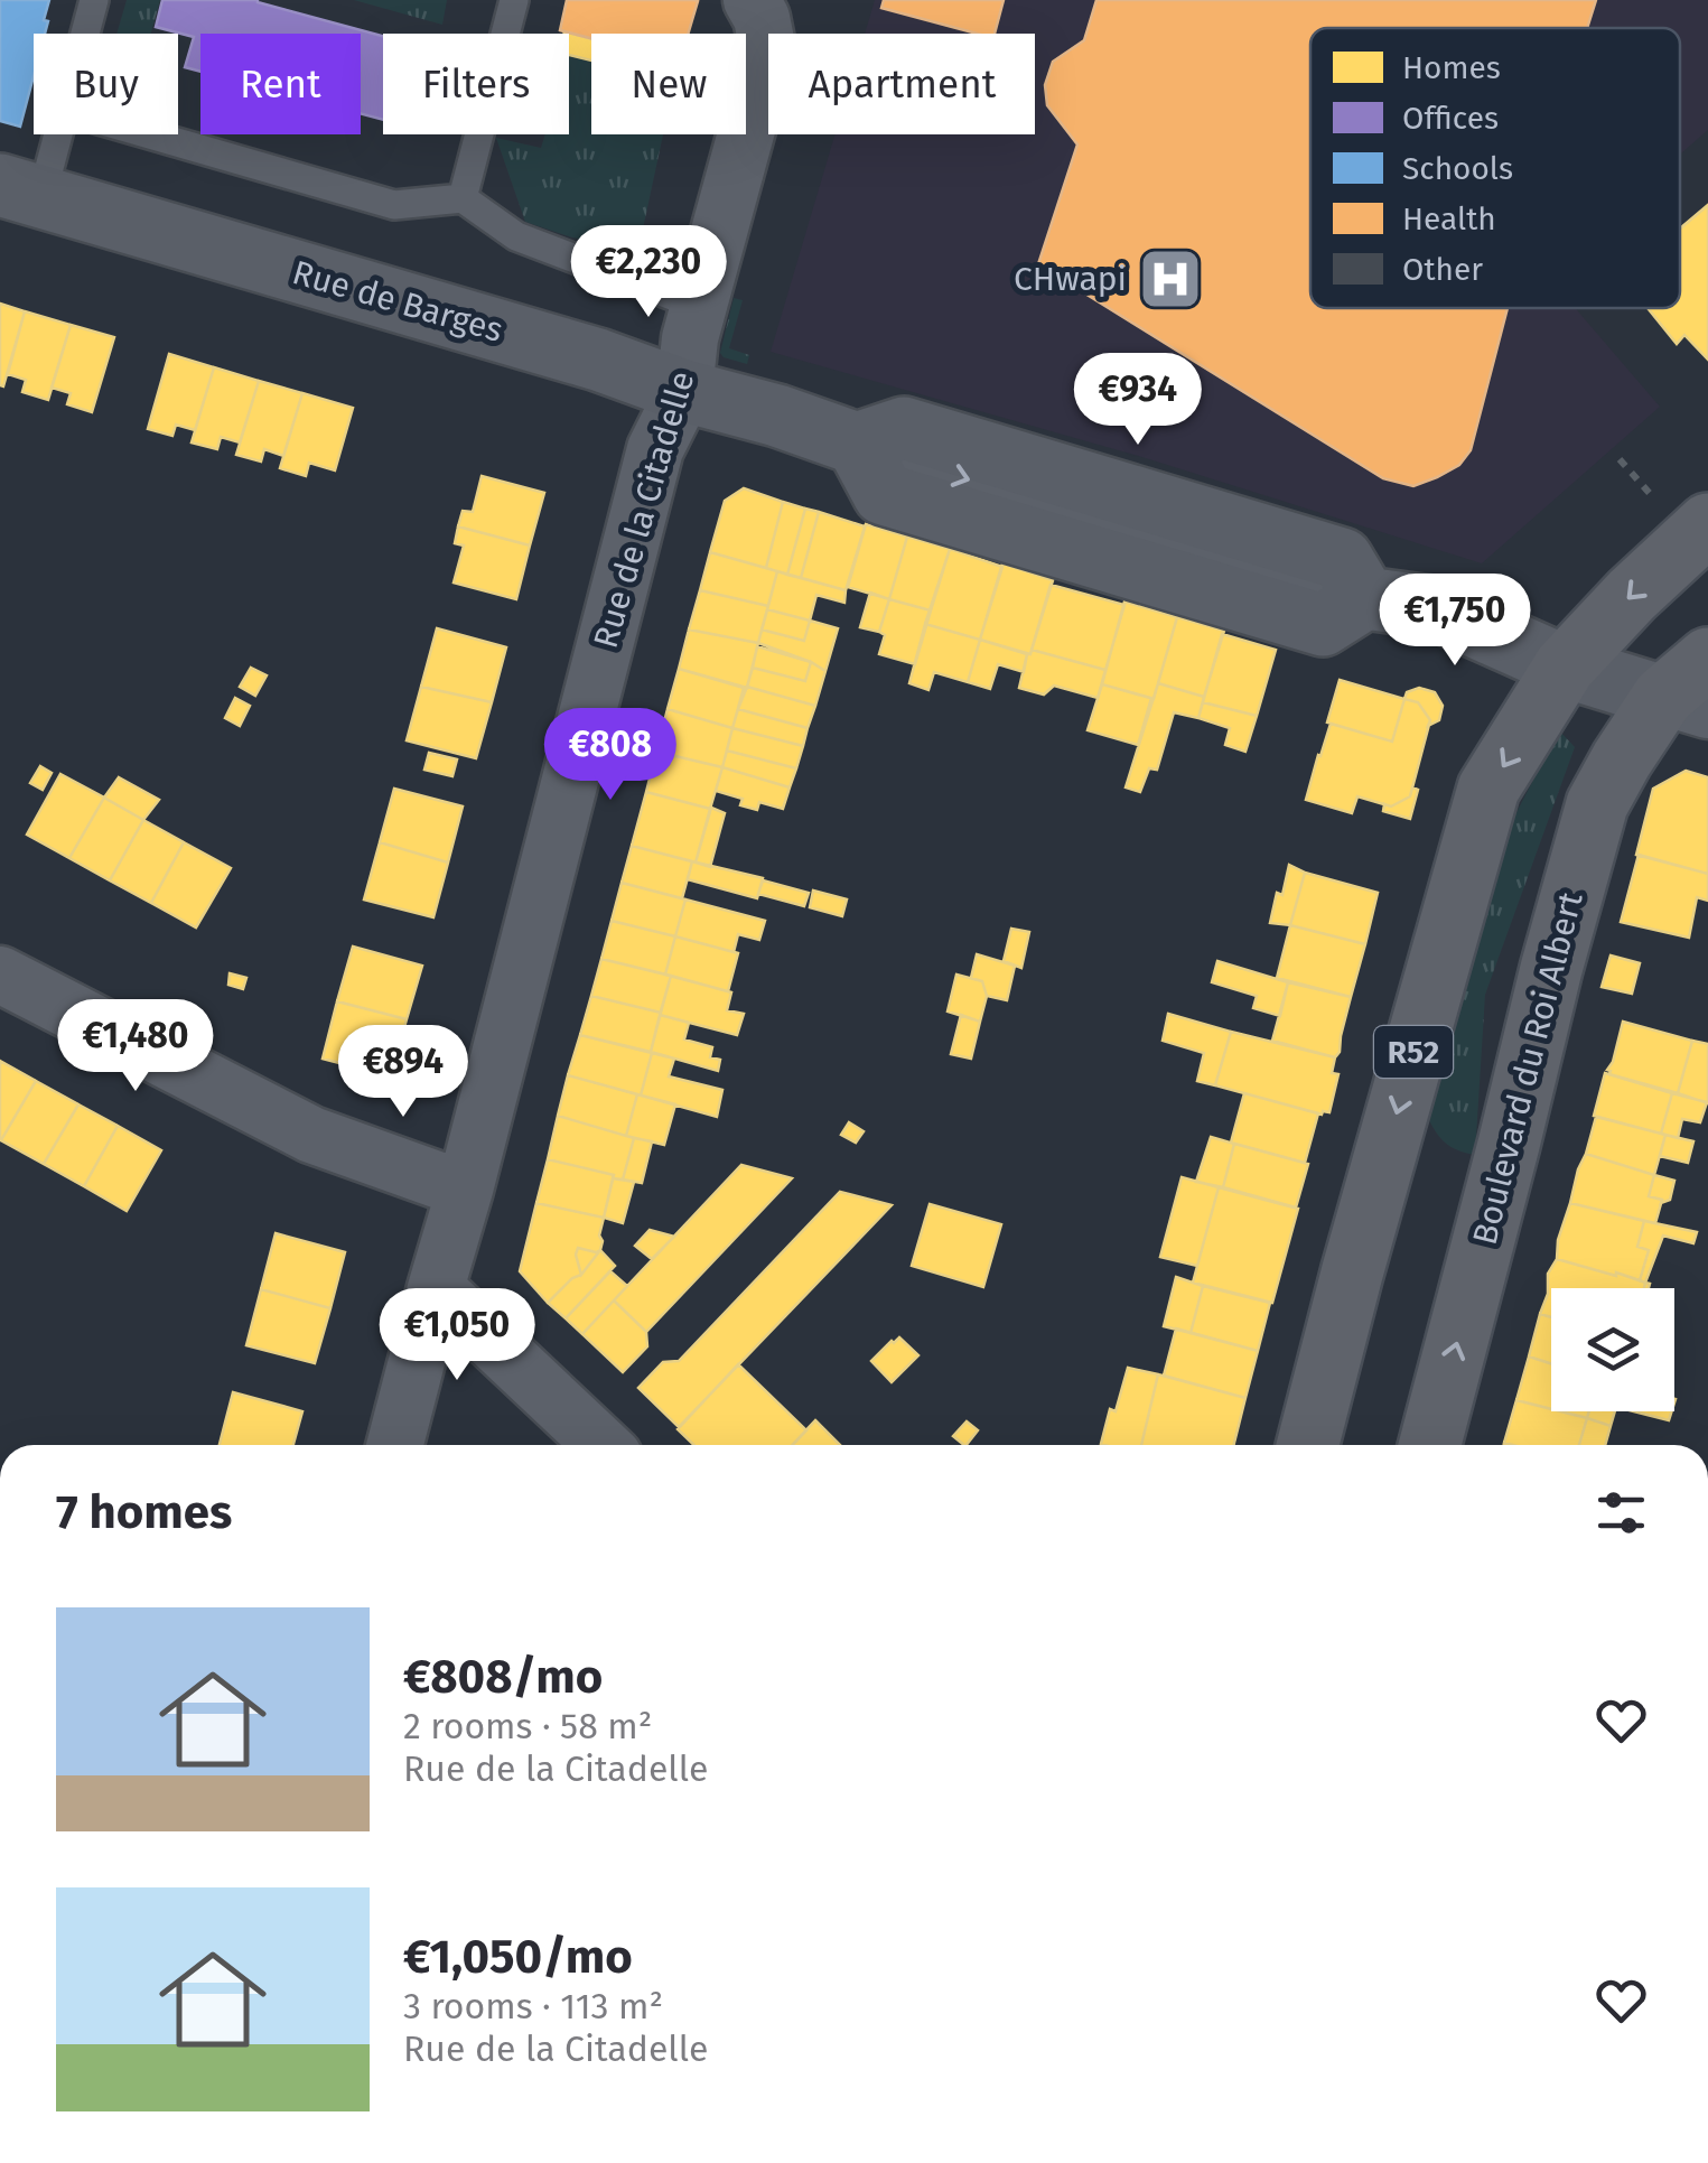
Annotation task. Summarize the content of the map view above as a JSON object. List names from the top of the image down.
{
  "streets": {
    "main road": ["R52", "Boulevard du Roi Albert"],
    "street": ["Rue de Barges", "Rue de la Citadelle"]
  },
  "crossings": [
    ["Rue de Barges", "Rue de la Citadelle"],
    ["Rue de Barges", "R52"],
    ["Rue de Barges", "Boulevard du Roi Albert"]
  ],
  "places": {
    "hospital": ["CHwapi"]
  },
  "legend": [
    "Homes",
    "Offices",
    "Schools",
    "Health",
    "Other"
  ],
  "page": {
    "chip": [
      "Buy",
      "Rent",
      "Filters",
      "New",
      "Apartment"
    ],
    "price": [
      "€2,230",
      "€934",
      "€1,750",
      "€808",
      "€1,480",
      "€894",
      "€1,050"
    ],
    "heading": "7 homes",
    "list": [
      {
        "name": "€808/mo",
        "note": "2 rooms · 58 m² · Rue de la Citadelle"
      },
      {
        "name": "€1,050/mo",
        "note": "3 rooms · 113 m² · Rue de la Citadelle"
      }
    ]
  }
}
